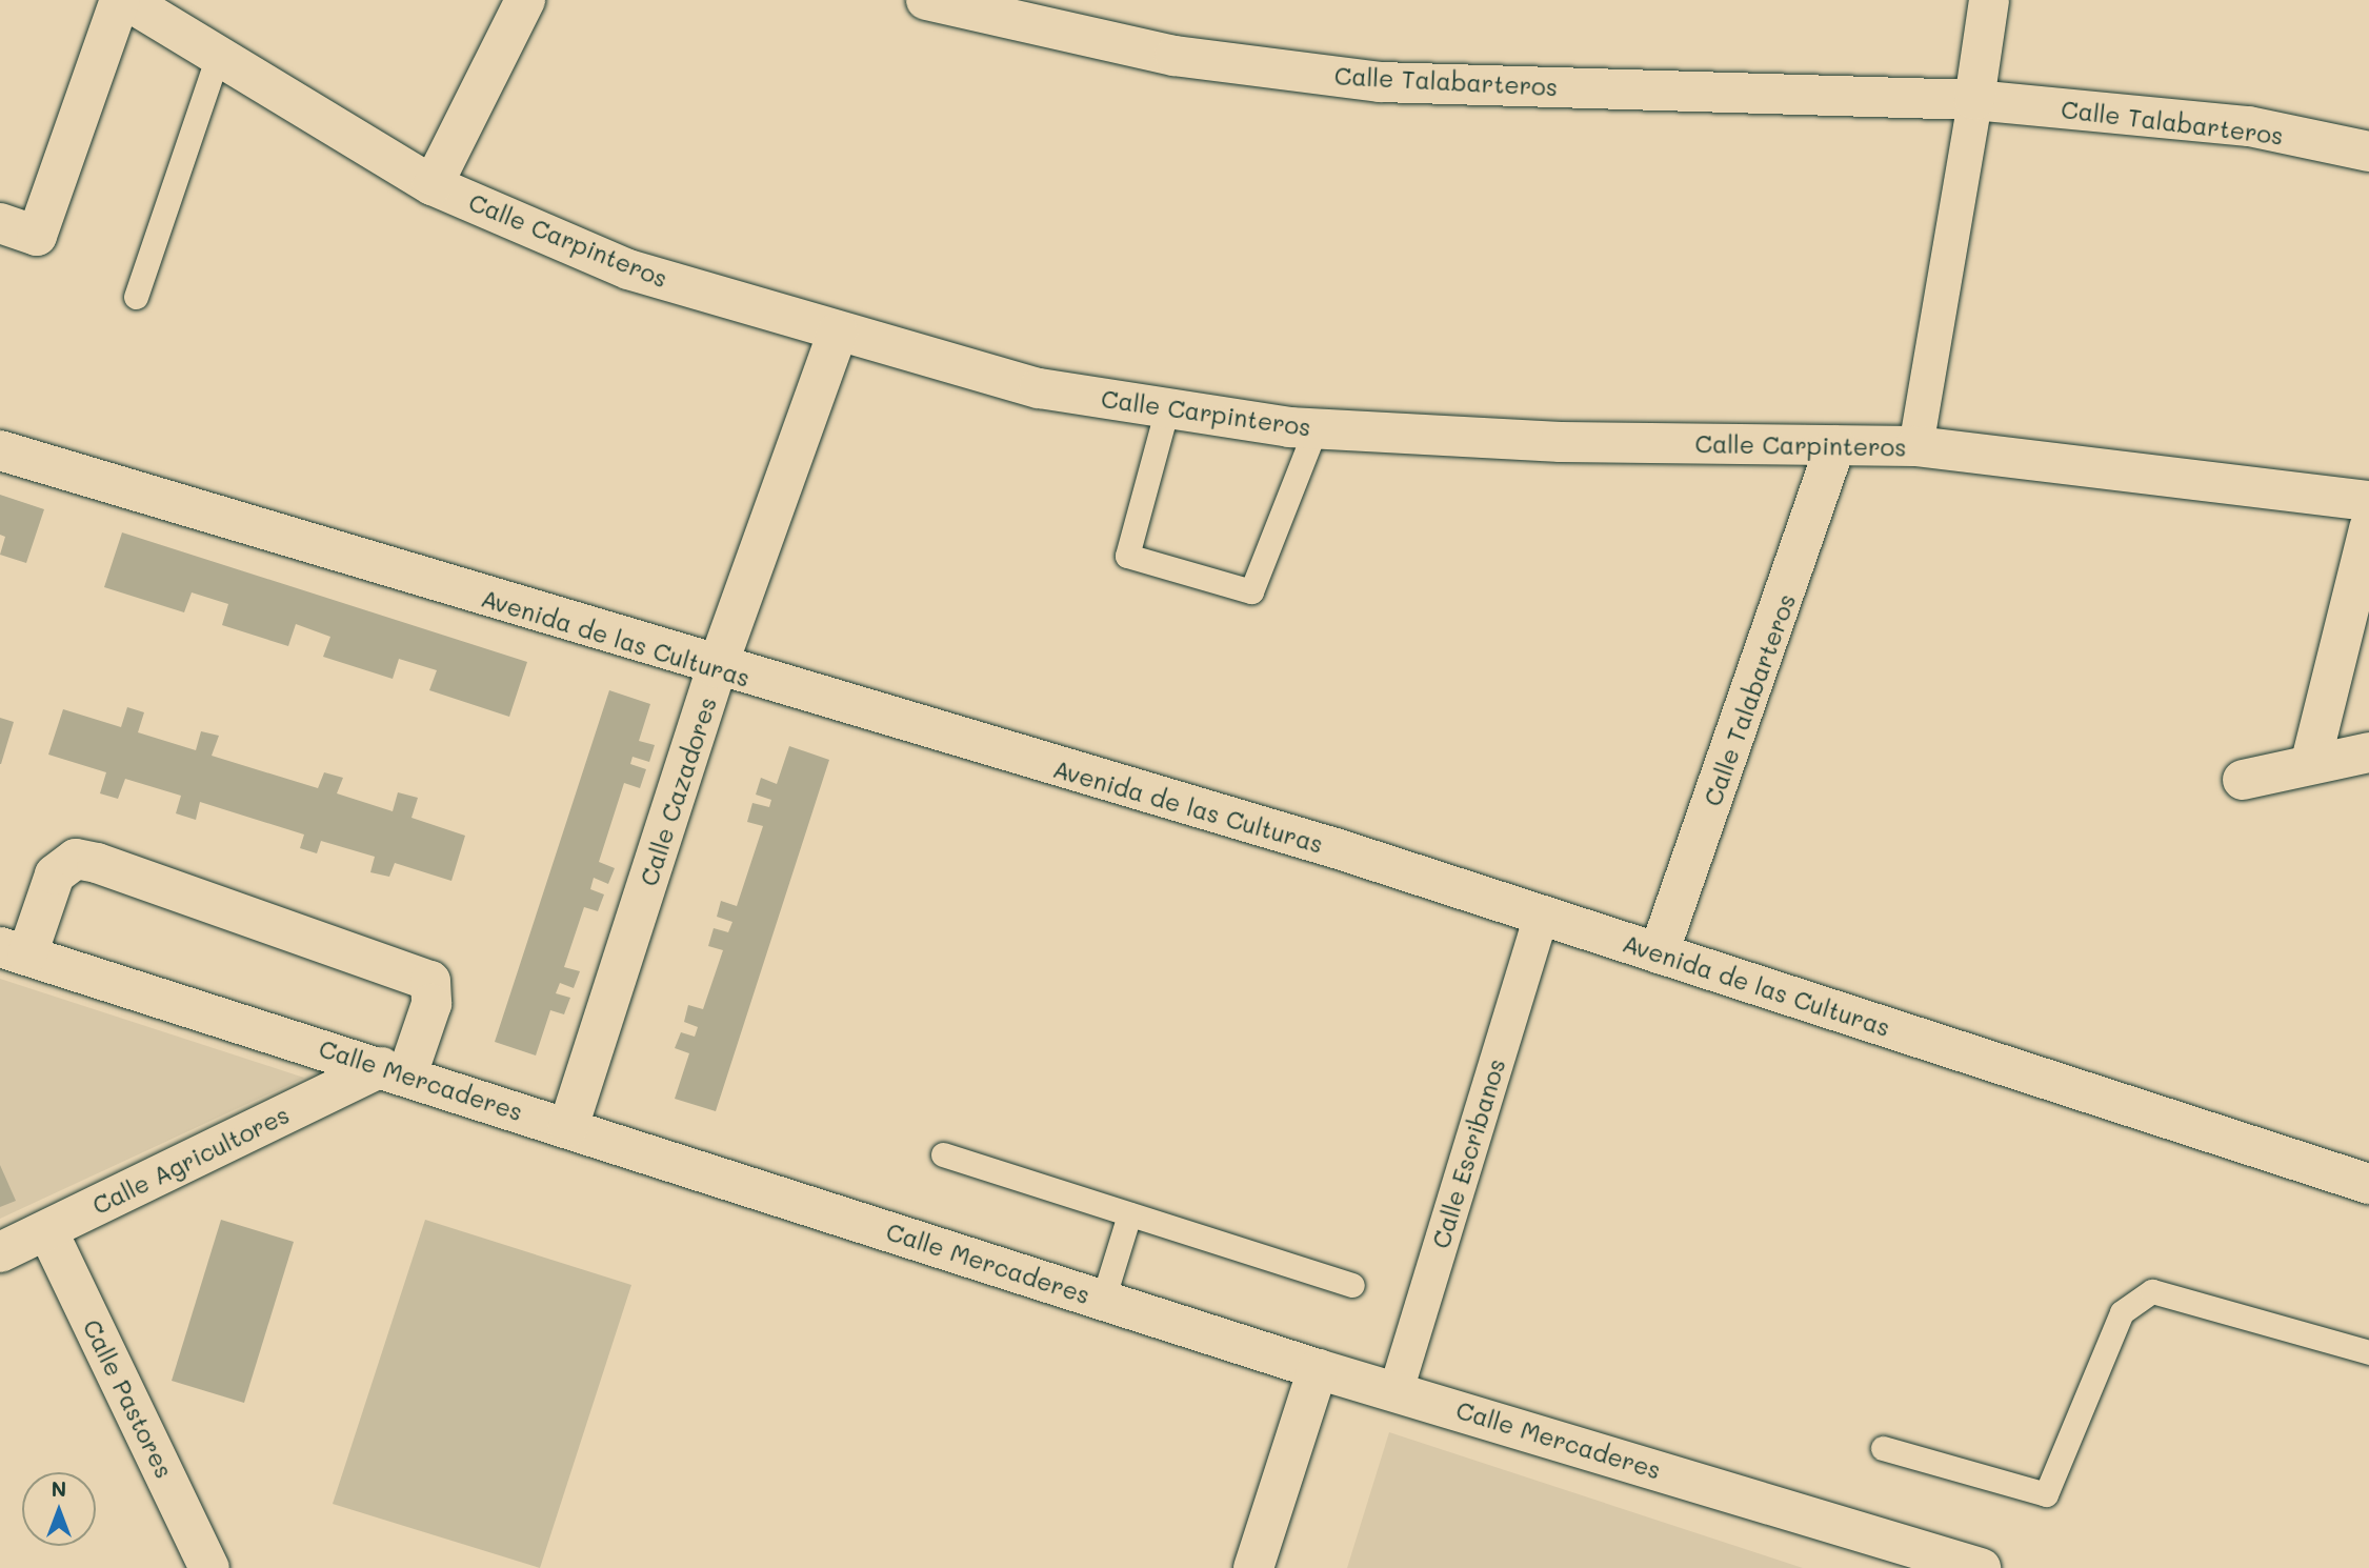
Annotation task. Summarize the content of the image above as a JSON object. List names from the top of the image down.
{
  "streets": {
    "street": [
      "Calle Talabarteros",
      "Calle Carpinteros",
      "Avenida de las Culturas",
      "Calle Cazadores",
      "Calle Mercaderes",
      "Calle Escribanos",
      "Calle Agricultores",
      "Calle Pastores"
    ]
  },
  "crossings": [
    ["Calle Talabarteros", "Calle Carpinteros"],
    ["Calle Talabarteros", "Avenida de las Culturas"],
    ["Calle Carpinteros", "Calle Cazadores"],
    ["Avenida de las Culturas", "Calle Cazadores"],
    ["Avenida de las Culturas", "Calle Escribanos"],
    ["Calle Cazadores", "Calle Mercaderes"],
    ["Calle Mercaderes", "Calle Escribanos"],
    ["Calle Mercaderes", "Calle Agricultores"],
    ["Calle Agricultores", "Calle Pastores"]
  ],
  "north": "top"
}
